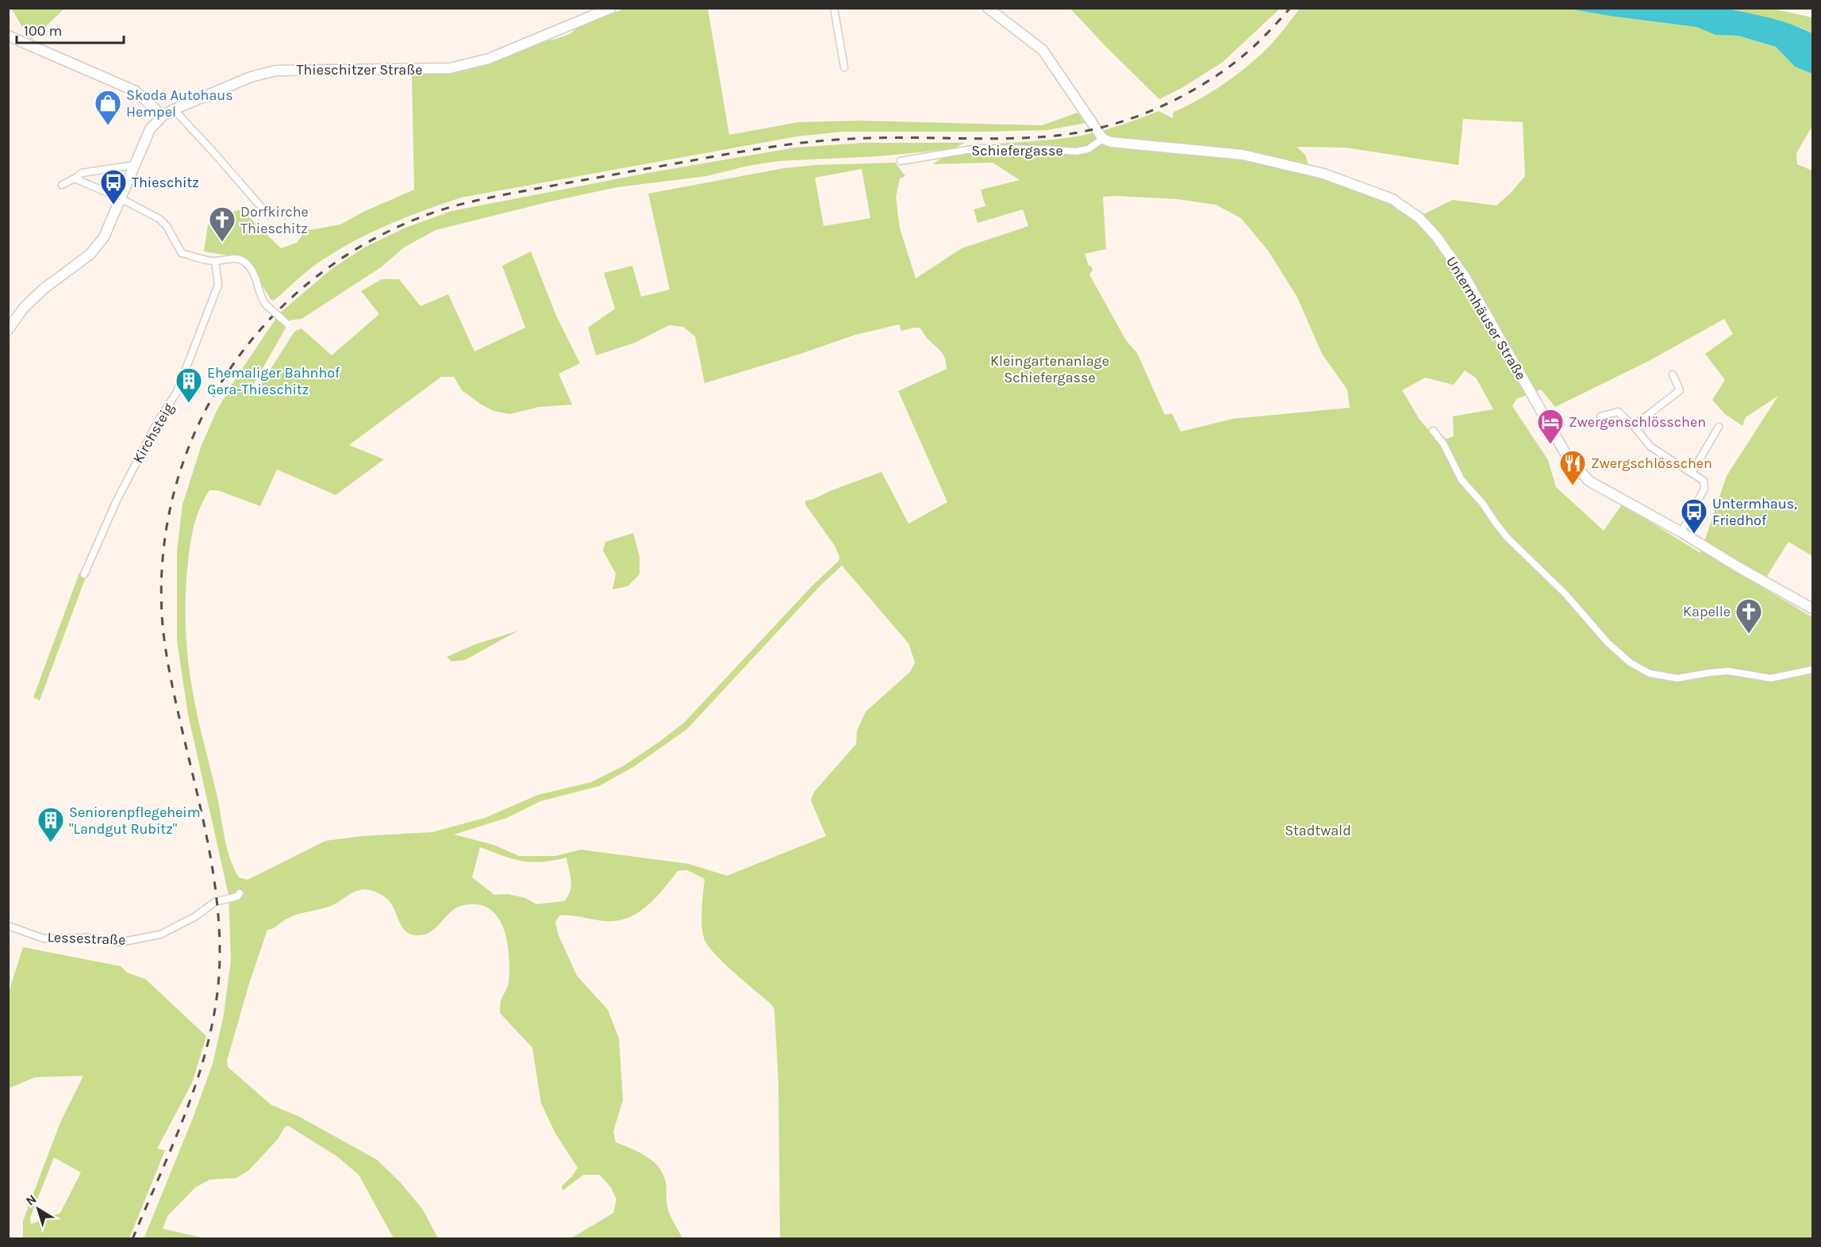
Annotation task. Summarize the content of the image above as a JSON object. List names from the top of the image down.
{
  "streets": {
    "main road": ["Thieschitzer Straße", "Untermhäuser Straße"],
    "street": ["Schiefergasse", "Kirchsteig", "Lessestraße"]
  },
  "crossings": [
    ["Schiefergasse", "Untermhäuser Straße"]
  ],
  "parks": ["Kleingartenanlage Schiefergasse", "Stadtwald"],
  "places": {
    "shop": ["Skoda Autohaus Hempel"],
    "bus stop": ["Thieschitz", "Untermhaus, Friedhof"],
    "church": ["Dorfkirche Thieschitz", "Kapelle"],
    "building": ["Ehemaliger Bahnhof Gera-Thieschitz", "Seniorenpflegeheim \"Landgut Rubitz\""],
    "hotel": ["Zwergenschlösschen"],
    "restaurant": ["Zwergschlösschen"]
  },
  "scale_bar": "100 m",
  "north": "top left"
}
